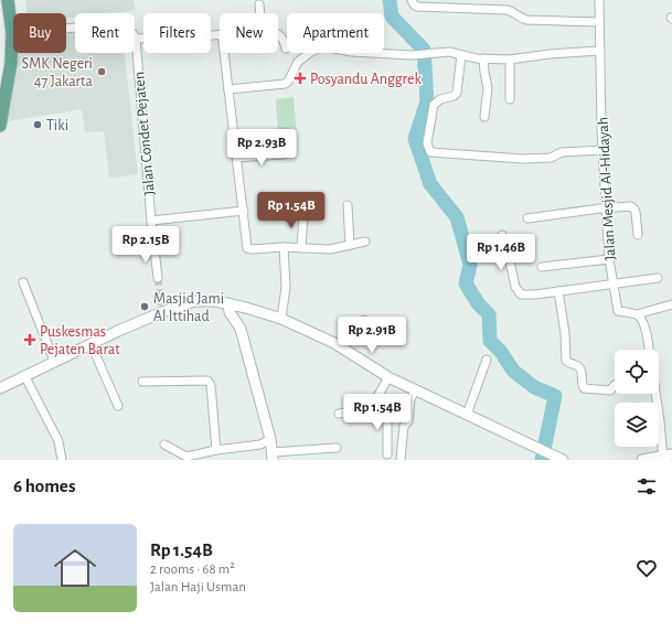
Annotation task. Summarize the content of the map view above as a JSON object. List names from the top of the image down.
{
  "streets": {
    "street": ["Jalan Condet Pejaten", "Jalan Mesjid Al-Hidayah"]
  },
  "places": {
    "other": ["SMK Negeri 47 Jakarta", "Tiki", "Masjid Jami Al Ittihad"],
    "health": ["Posyandu Anggrek", "Puskesmas Pejaten Barat"]
  },
  "page": {
    "chip": [
      "Buy",
      "Rent",
      "Filters",
      "New",
      "Apartment"
    ],
    "price": [
      "Rp 2.93B",
      "Rp 1.54B",
      "Rp 2.15B",
      "Rp 1.46B",
      "Rp 2.91B",
      "Rp 1.54B"
    ],
    "heading": "6 homes",
    "list": [
      {
        "name": "Rp 1.54B",
        "note": "2 rooms · 68 m² · Jalan Haji Usman"
      }
    ]
  }
}
